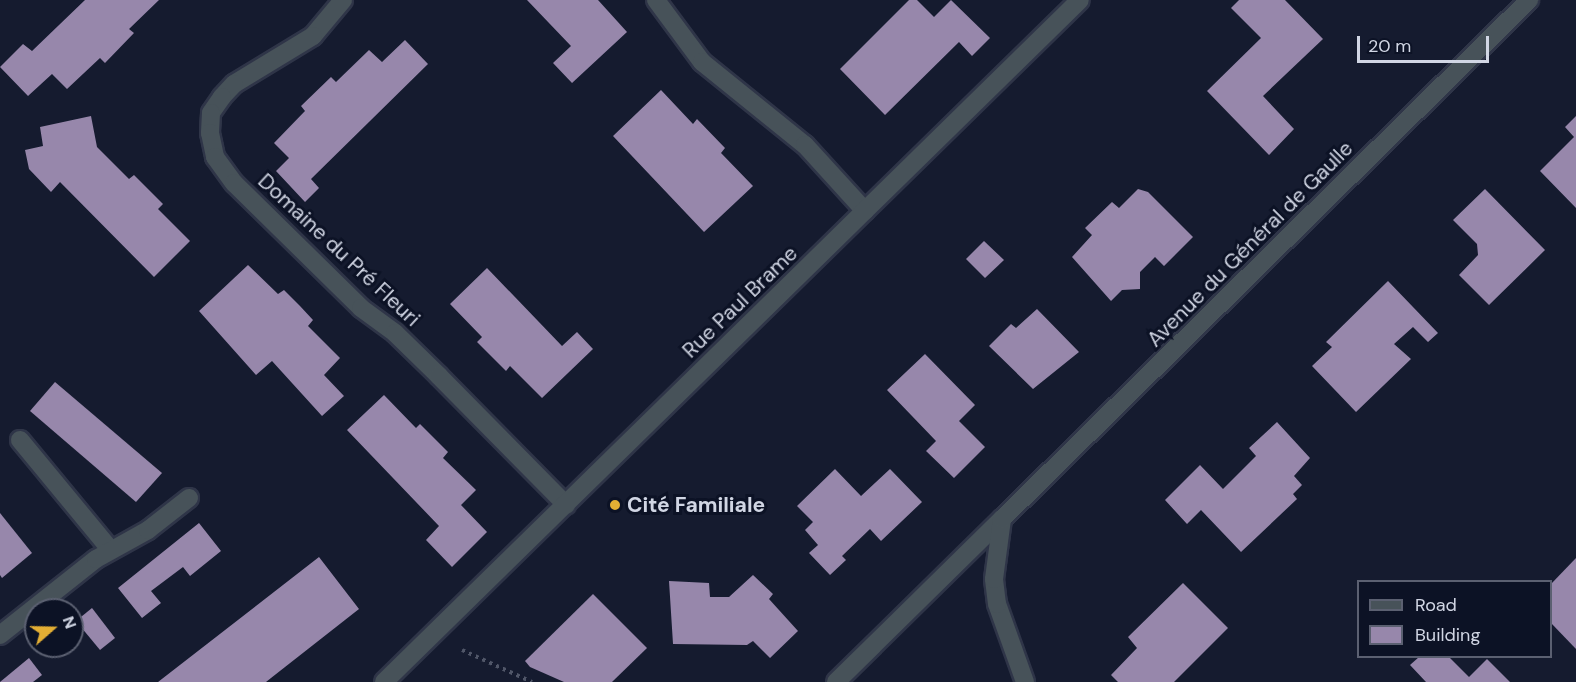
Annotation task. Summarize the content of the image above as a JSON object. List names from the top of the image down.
{
  "streets": {
    "street": ["Avenue du Général de Gaulle", "Domaine du Pré Fleuri", "Rue Paul Brame"]
  },
  "crossings": [
    ["Domaine du Pré Fleuri", "Rue Paul Brame"]
  ],
  "places": ["Cité Familiale"],
  "legend": ["Road", "Building"],
  "scale_bar": "20 m",
  "north": "right"
}
